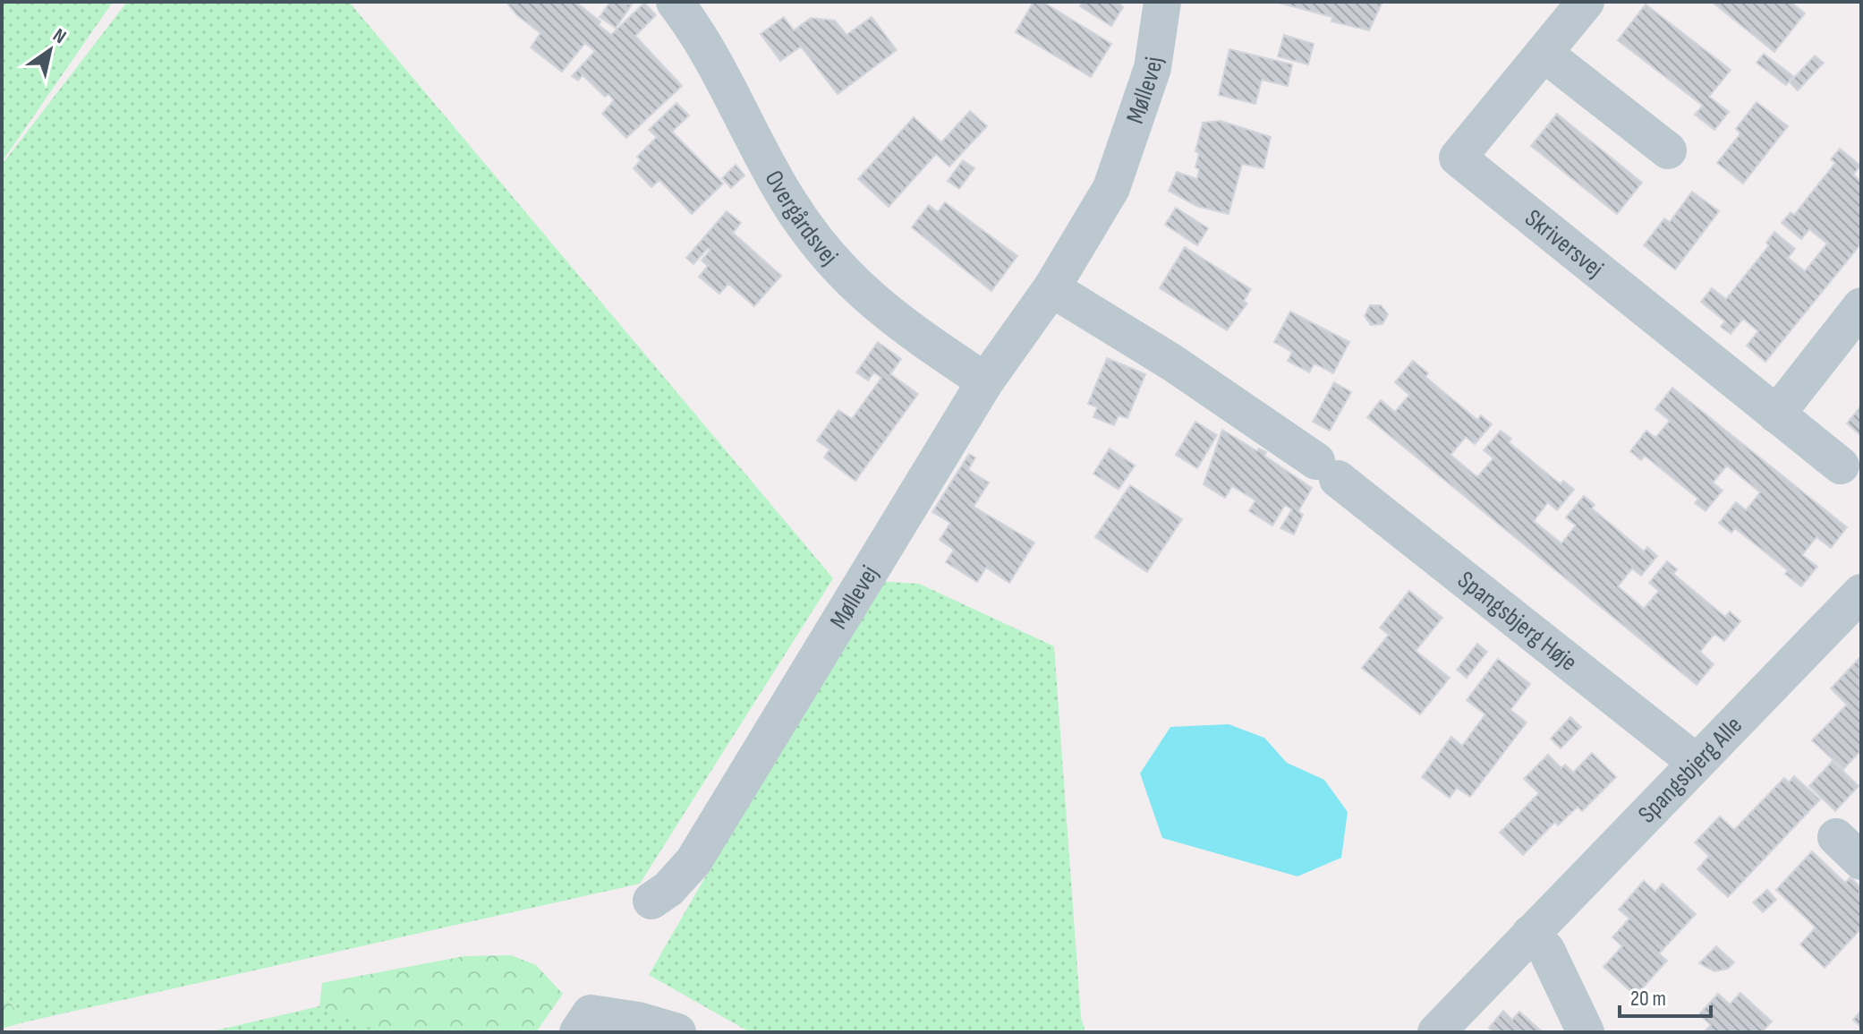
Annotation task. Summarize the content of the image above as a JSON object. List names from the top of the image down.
{
  "streets": {
    "street": [
      "Møllevej",
      "Overgårdsvej",
      "Skriversvej",
      "Spangsbjerg Høje",
      "Spangsbjerg Alle"
    ]
  },
  "crossings": [
    ["Møllevej", "Overgårdsvej"],
    ["Møllevej", "Spangsbjerg Høje"],
    ["Spangsbjerg Høje", "Spangsbjerg Alle"]
  ],
  "scale_bar": "20 m",
  "north": "top right"
}
